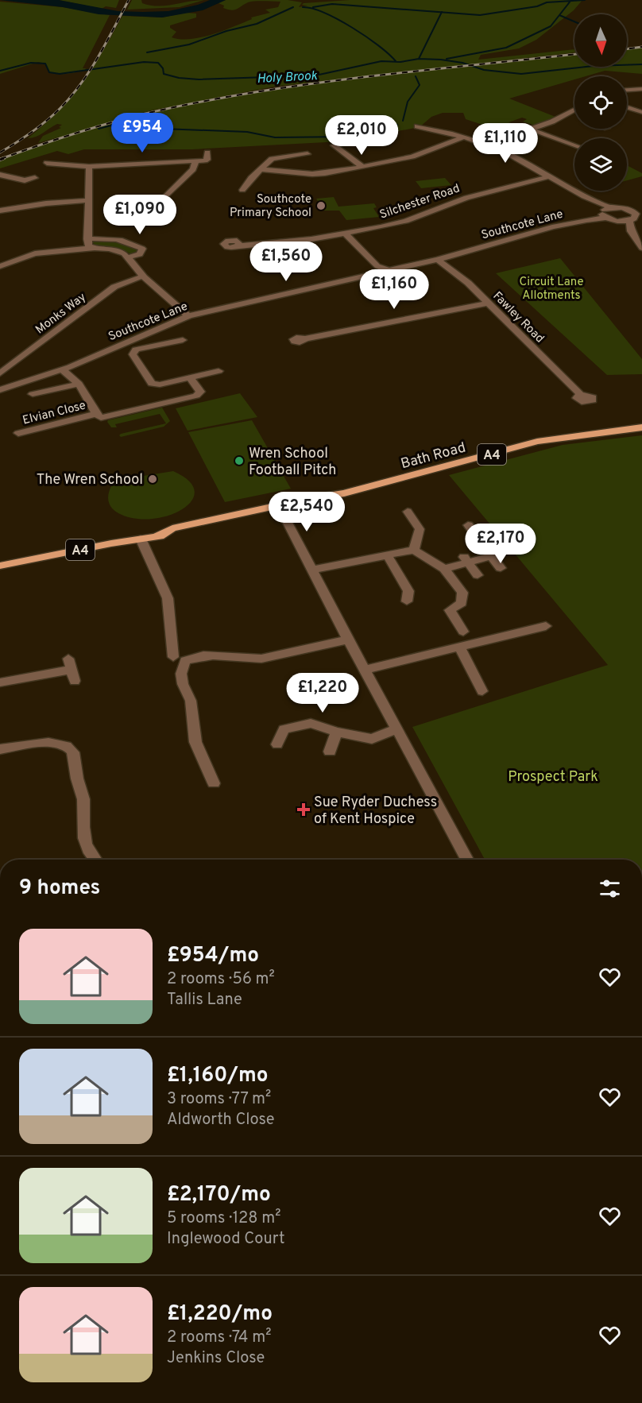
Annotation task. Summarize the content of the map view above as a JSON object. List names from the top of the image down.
{
  "streets": {
    "main road": ["A4", "Bath Road"],
    "street": [
      "Silchester Road",
      "Southcote Lane",
      "Monks Way",
      "Fawley Road",
      "Elvian Close"
    ]
  },
  "crossings": [
    ["Southcote Lane", "Fawley Road"]
  ],
  "water": ["Holy Brook"],
  "parks": ["Circuit Lane Allotments", "Prospect Park"],
  "places": {
    "other": ["Southcote Primary School", "Wren School Football Pitch", "The Wren School"],
    "health": ["Sue Ryder Duchess of Kent Hospice"]
  },
  "north": "bottom",
  "page": {
    "price": [
      "£954",
      "£2,010",
      "£1,110",
      "£1,090",
      "£1,560",
      "£1,160",
      "£2,540",
      "£2,170",
      "£1,220"
    ],
    "heading": "9 homes",
    "list": [
      {
        "name": "£954/mo",
        "note": "2 rooms · 56 m² · Tallis Lane"
      },
      {
        "name": "£1,160/mo",
        "note": "3 rooms · 77 m² · Aldworth Close"
      },
      {
        "name": "£2,170/mo",
        "note": "5 rooms · 128 m² · Inglewood Court"
      },
      {
        "name": "£1,220/mo",
        "note": "2 rooms · 74 m² · Jenkins Close"
      }
    ]
  }
}
